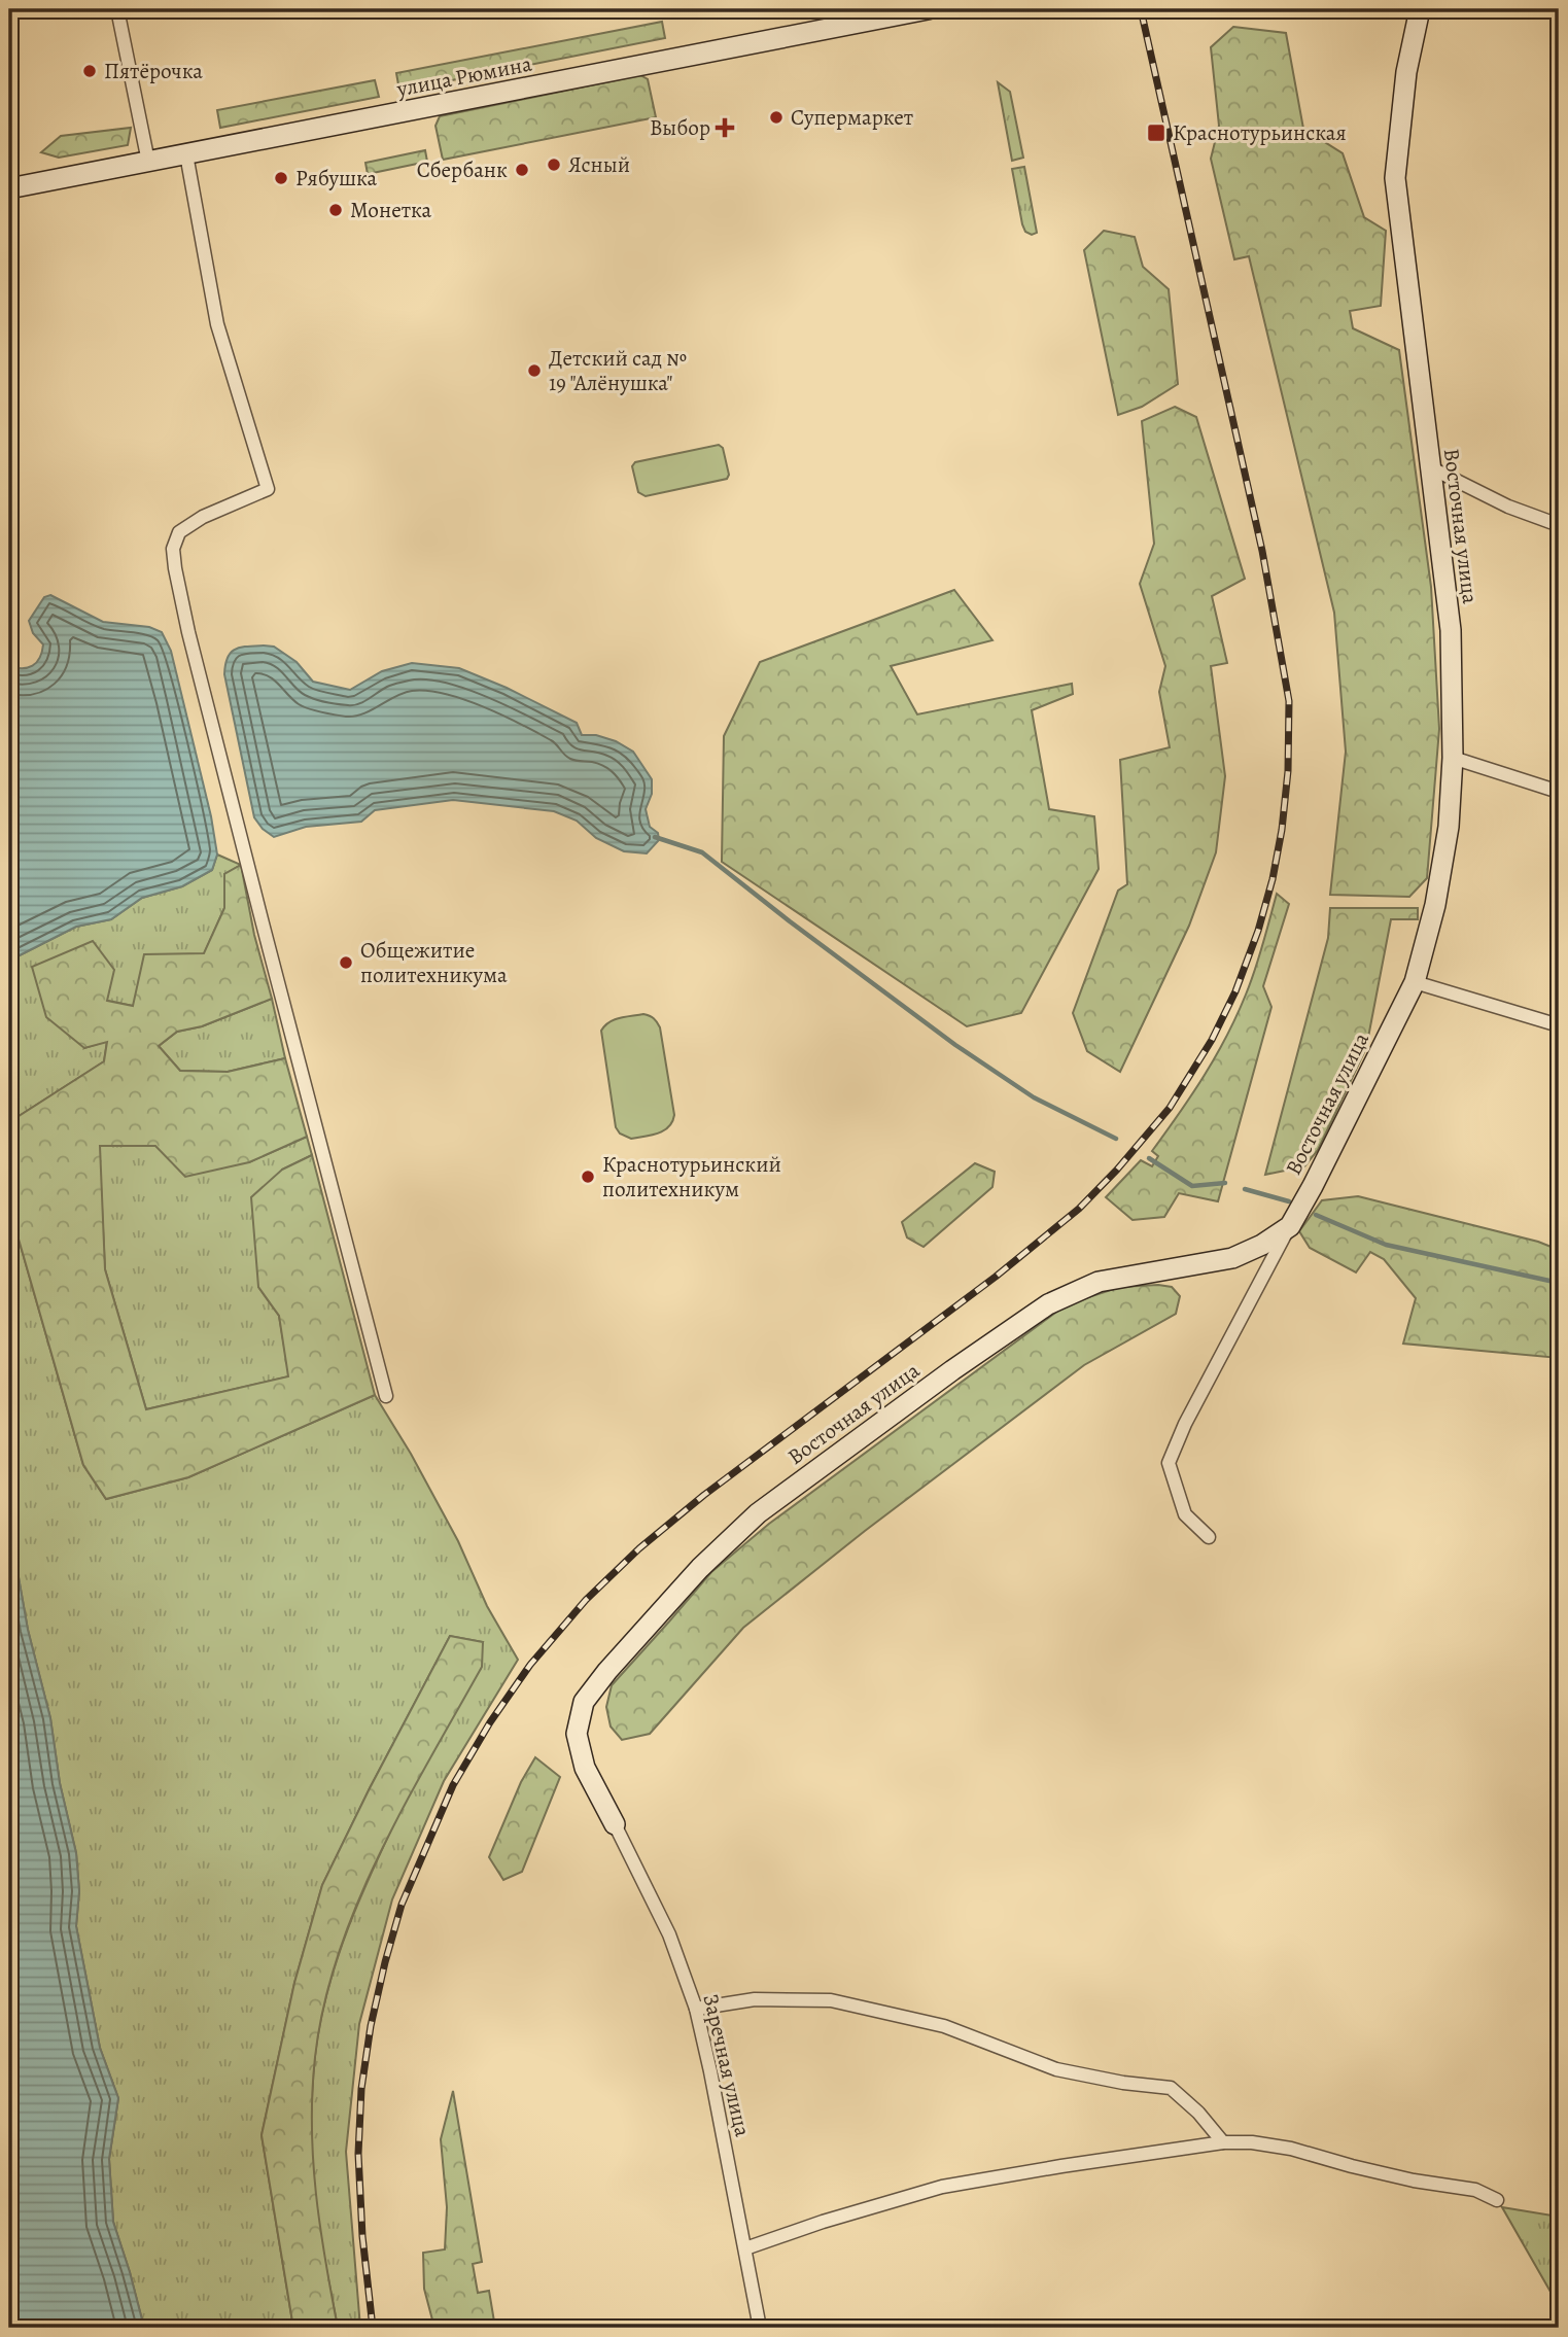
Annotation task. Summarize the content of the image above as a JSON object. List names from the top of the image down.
{
  "streets": {
    "street": ["улица Рюмина", "Восточная улица", "Заречная улица"]
  },
  "crossings": [
    ["Восточная улица", "Заречная улица"]
  ],
  "places": {
    "other": [
      "Пятёрочка",
      "Супермаркет",
      "Ясный",
      "Сбербанк",
      "Рябушка",
      "Монетка",
      "Детский сад № 19 \"Алёнушка\"",
      "Общежитие политехникума",
      "Краснотурьинский политехникум"
    ],
    "health": ["Выбор"],
    "transit": ["Краснотурьинская"]
  }
}
